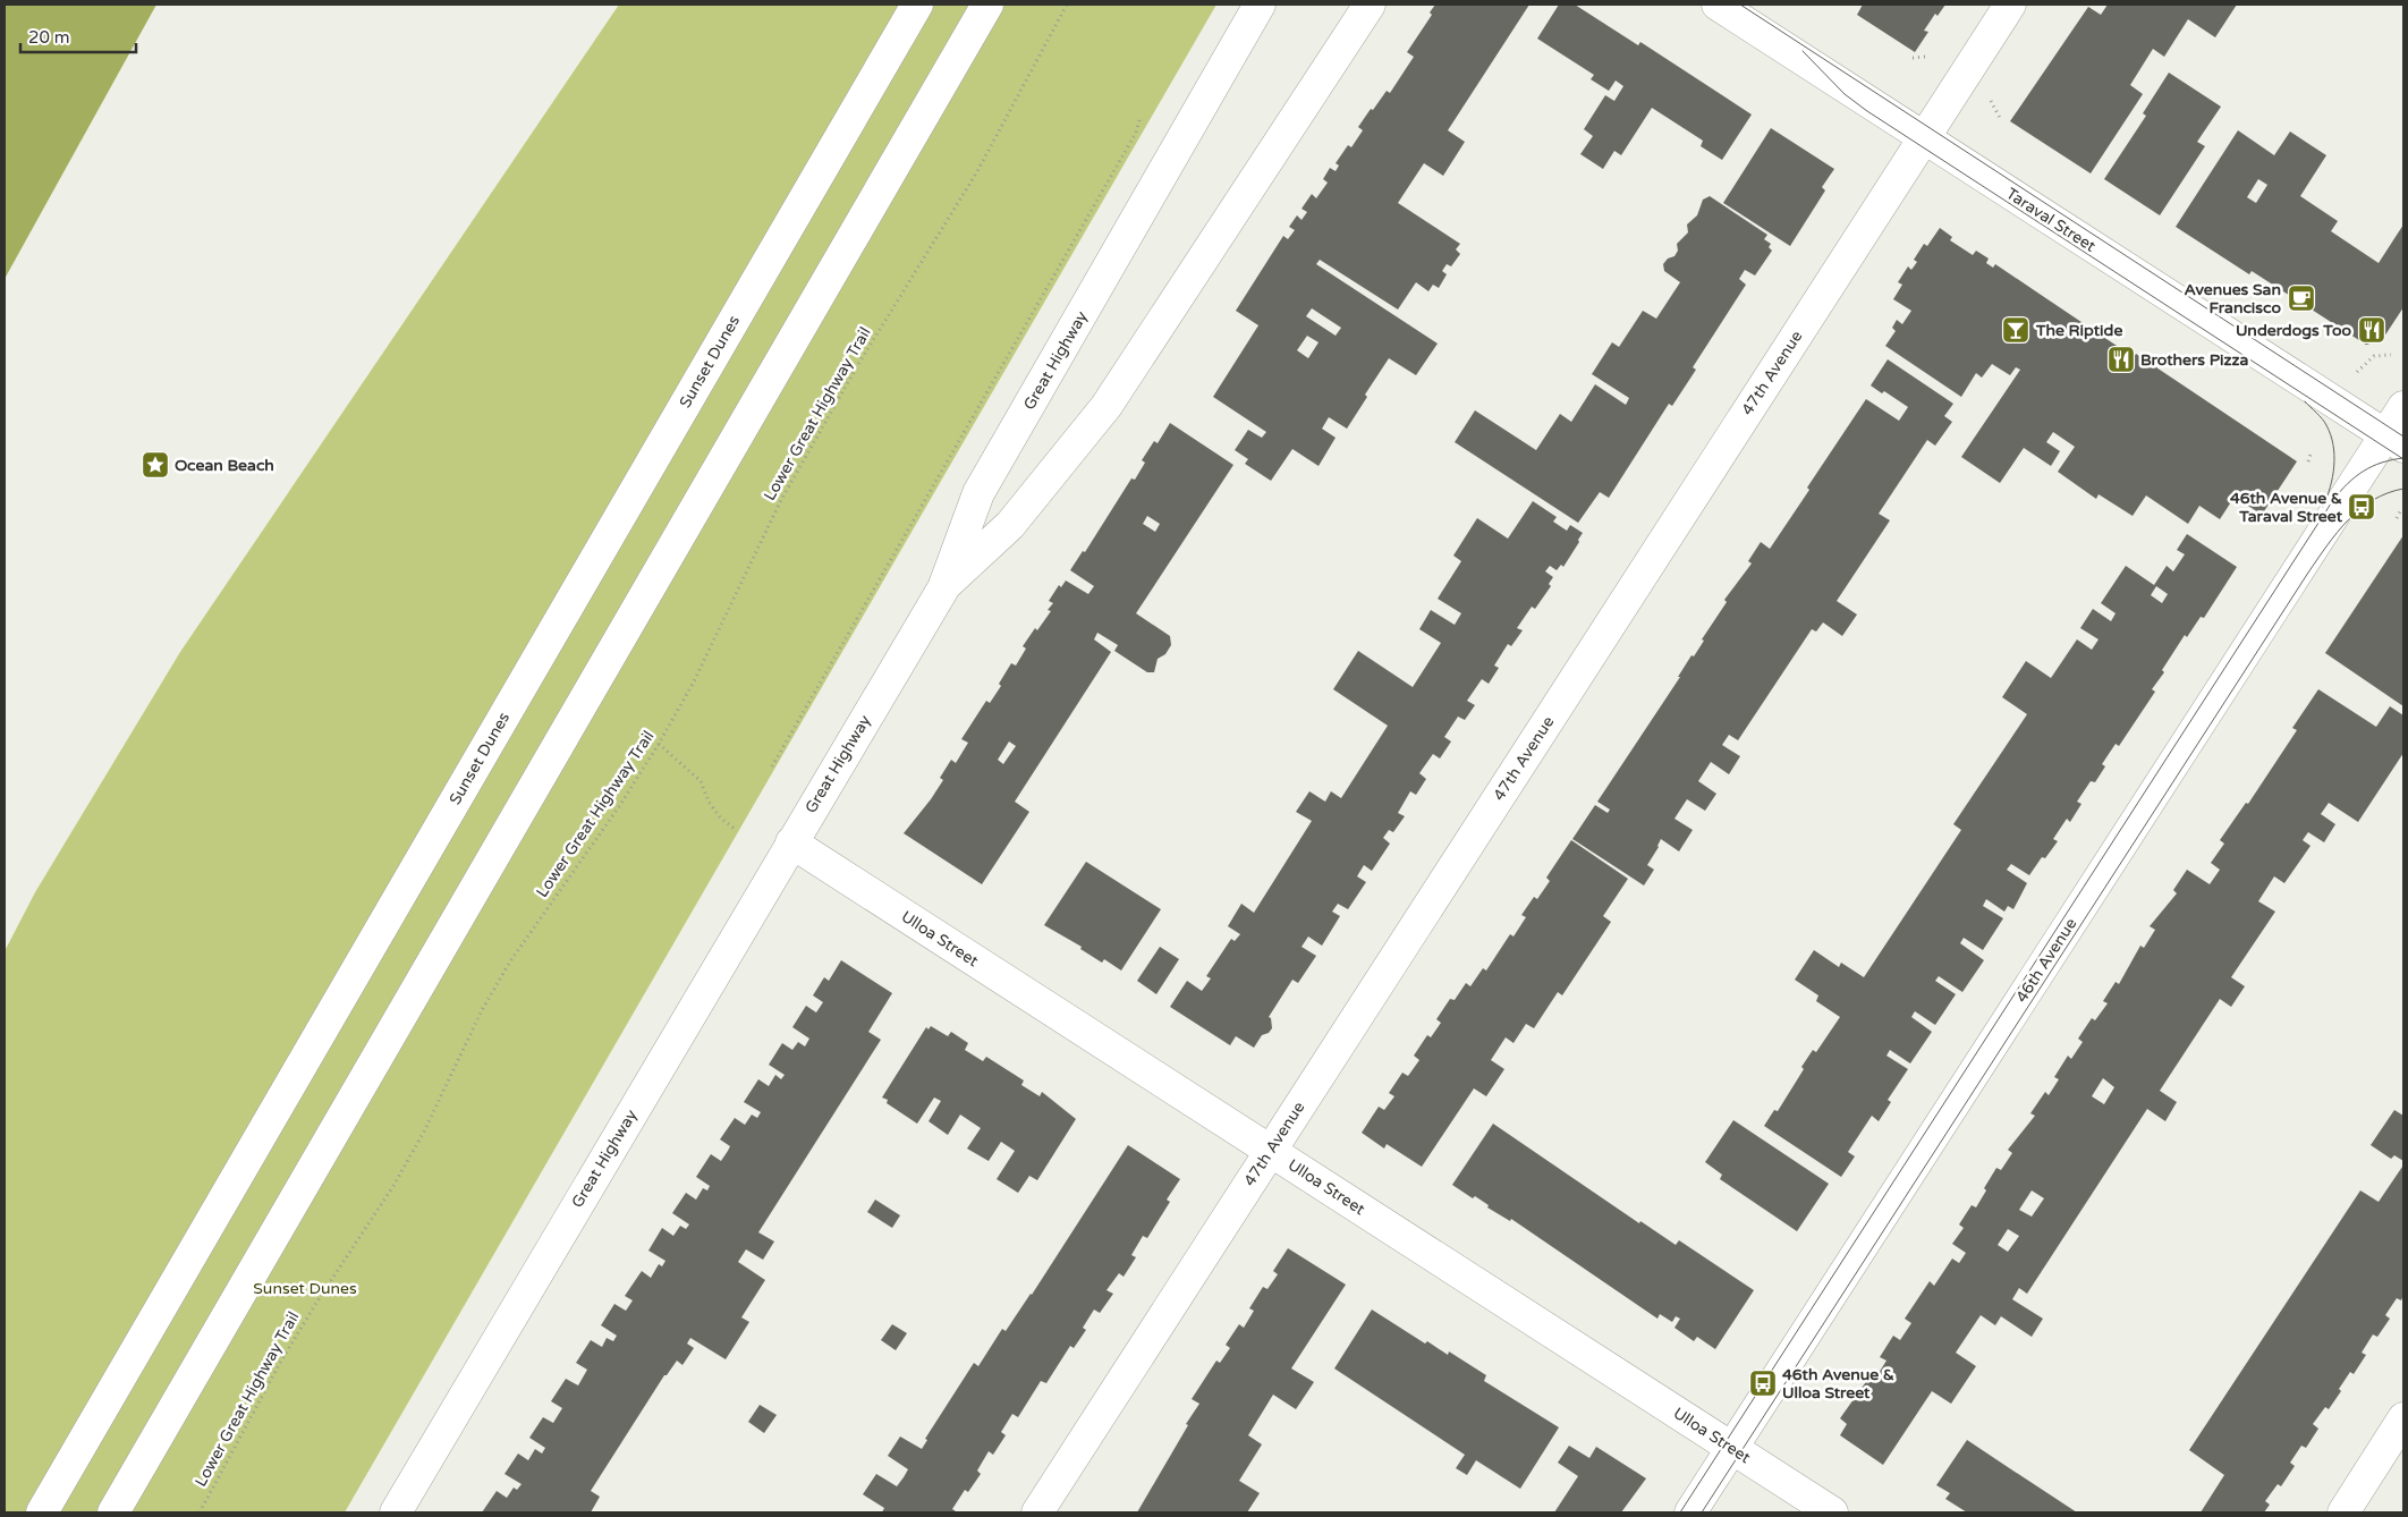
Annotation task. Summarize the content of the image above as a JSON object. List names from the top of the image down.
{
  "streets": {
    "street": [
      "Taraval Street",
      "Great Highway",
      "Sunset Dunes",
      "47th Avenue",
      "Ulloa Street",
      "46th Avenue"
    ],
    "path": ["Lower Great Highway Trail"]
  },
  "crossings": [
    ["Taraval Street", "47th Avenue"],
    ["Taraval Street", "46th Avenue"],
    ["Great Highway", "Ulloa Street"],
    ["47th Avenue", "Ulloa Street"],
    ["Ulloa Street", "46th Avenue"]
  ],
  "parks": ["Sunset Dunes"],
  "places": {
    "cafe": ["Avenues San Francisco"],
    "bar": ["The Riptide"],
    "restaurant": ["Underdogs Too", "Brothers Pizza"],
    "place": ["Ocean Beach"],
    "bus stop": ["46th Avenue & Taraval Street", "46th Avenue & Ulloa Street"]
  },
  "scale_bar": "20 m"
}
